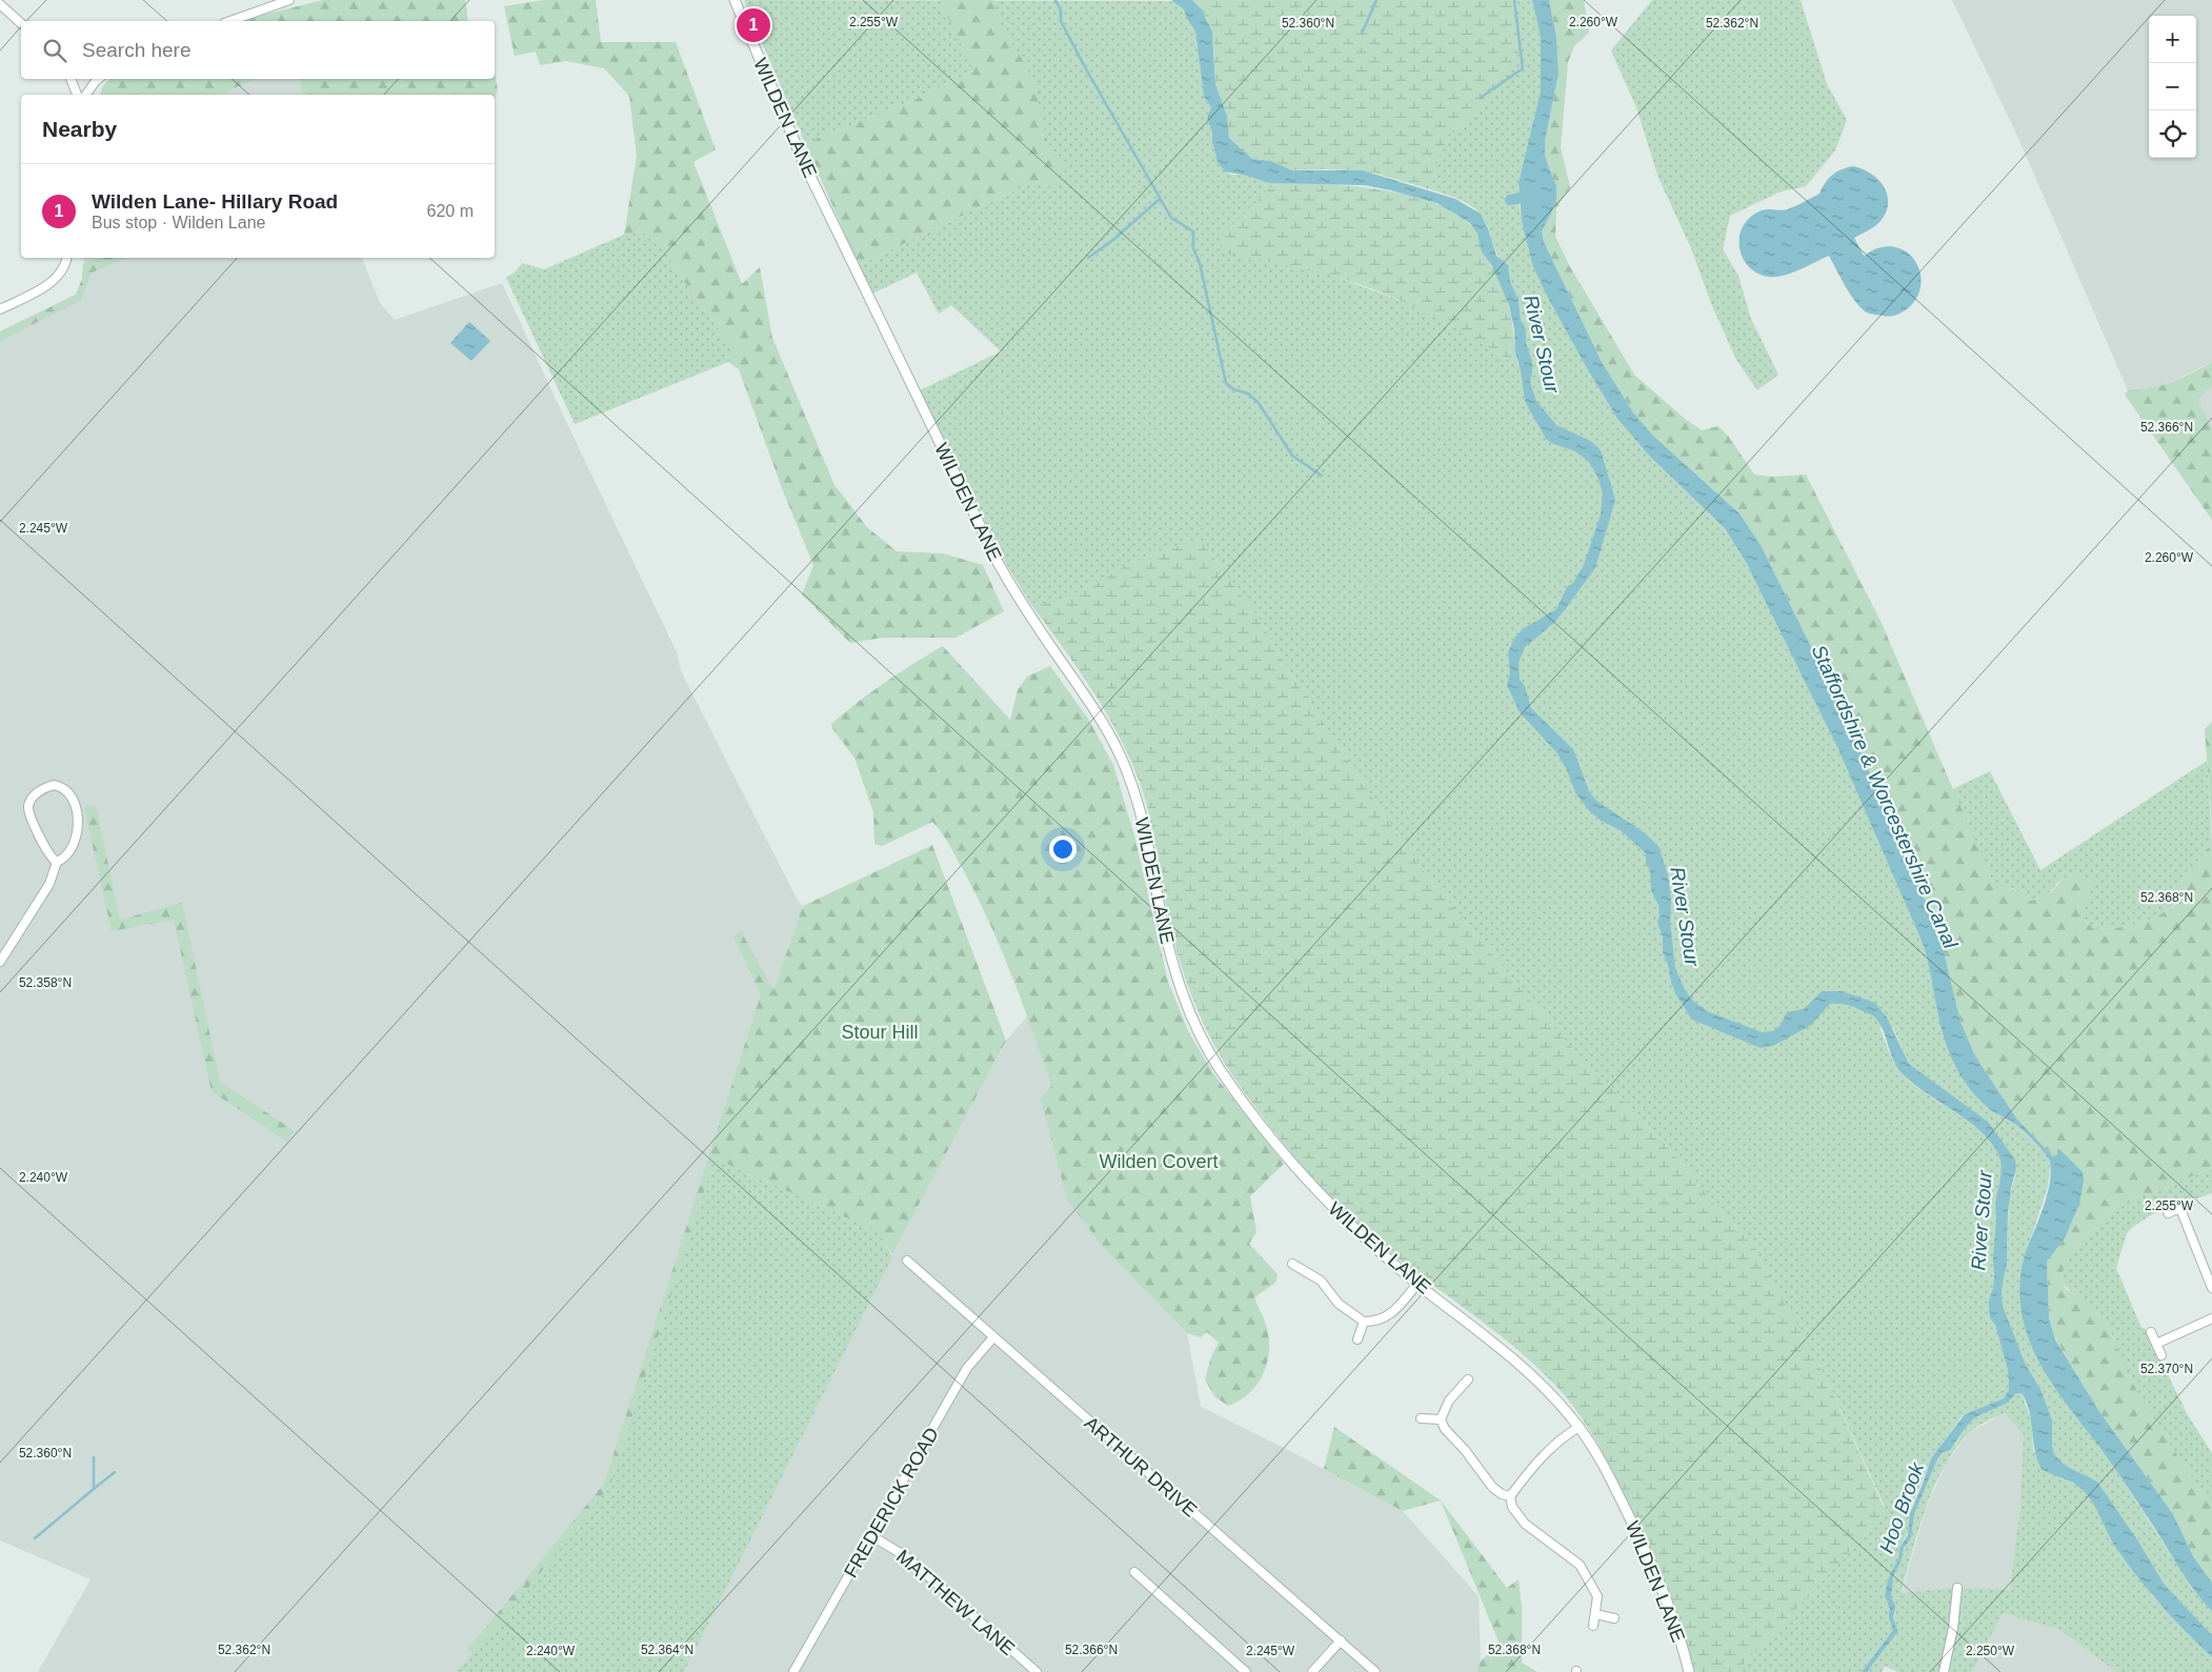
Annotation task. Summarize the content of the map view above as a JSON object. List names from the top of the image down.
{
  "streets": {
    "street": [
      "WILDEN LANE",
      "ARTHUR DRIVE",
      "FREDERICK ROAD",
      "MATTHEW LANE"
    ]
  },
  "crossings": [
    ["ARTHUR DRIVE", "FREDERICK ROAD"],
    ["FREDERICK ROAD", "MATTHEW LANE"]
  ],
  "water": ["River Stour", "Staffordshire & Worcestershire Canal", "Hoo Brook"],
  "parks": ["Stour Hill", "Wilden Covert"],
  "page": {
    "pins": "1",
    "map_buttons": ["+", "−"],
    "search": "Search here",
    "heading": "Nearby",
    "list": [
      {
        "mark": "1",
        "name": "Wilden Lane- Hillary Road",
        "note": "Bus stop · Wilden Lane",
        "value": "620 m"
      }
    ]
  },
  "coordinates": [
    "2.260°W",
    "2.255°W",
    "52.360°N",
    "52.362°N",
    "52.366°N",
    "2.245°W",
    "52.368°N",
    "52.358°N",
    "2.240°W",
    "52.370°N",
    "52.364°N",
    "2.250°W"
  ]
}
